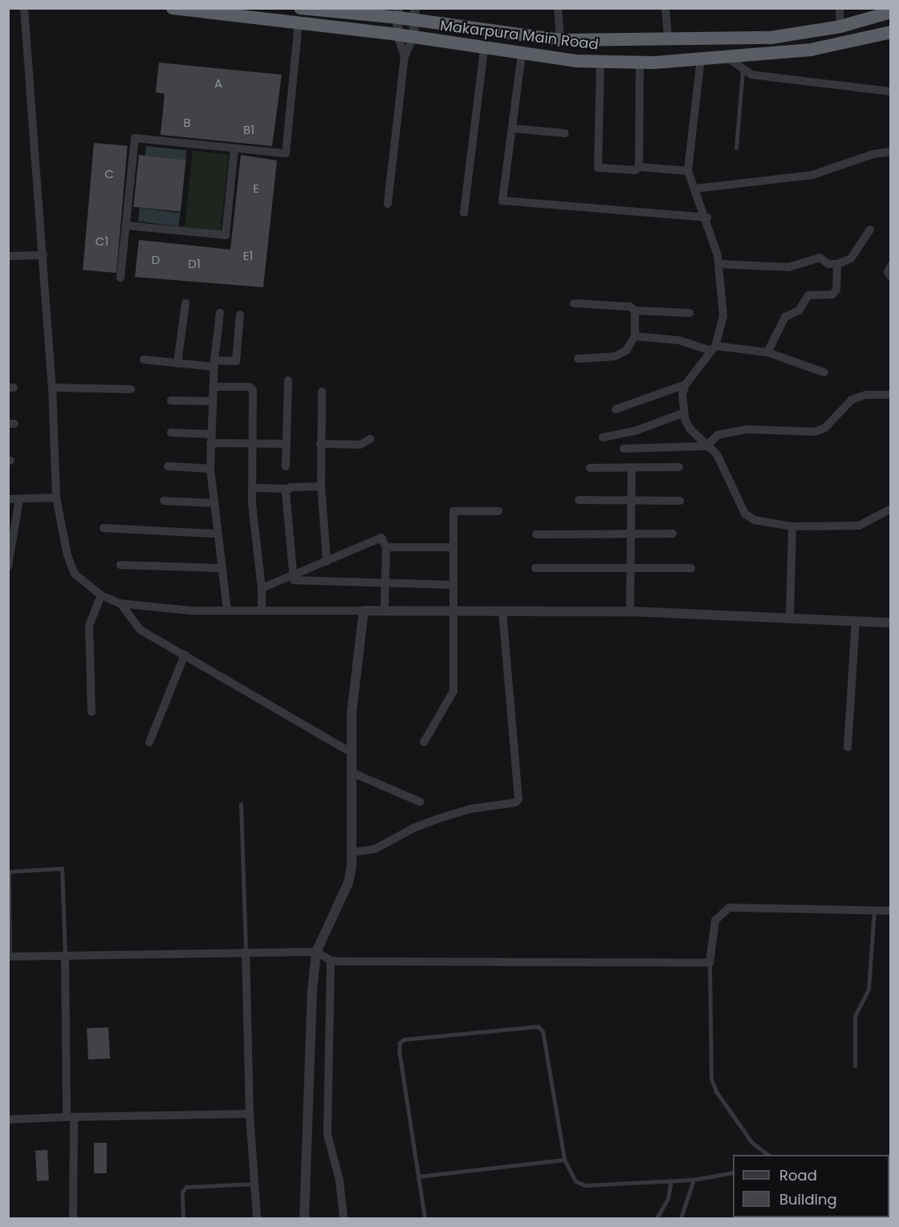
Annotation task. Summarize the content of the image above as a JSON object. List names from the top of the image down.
{
  "streets": {
    "highway": ["Makarpura Main Road"]
  },
  "house_numbers": [
    "A",
    "B",
    "B1",
    "C",
    "E",
    "C1",
    "E1",
    "D",
    "D1"
  ],
  "legend": ["Road", "Building"]
}
